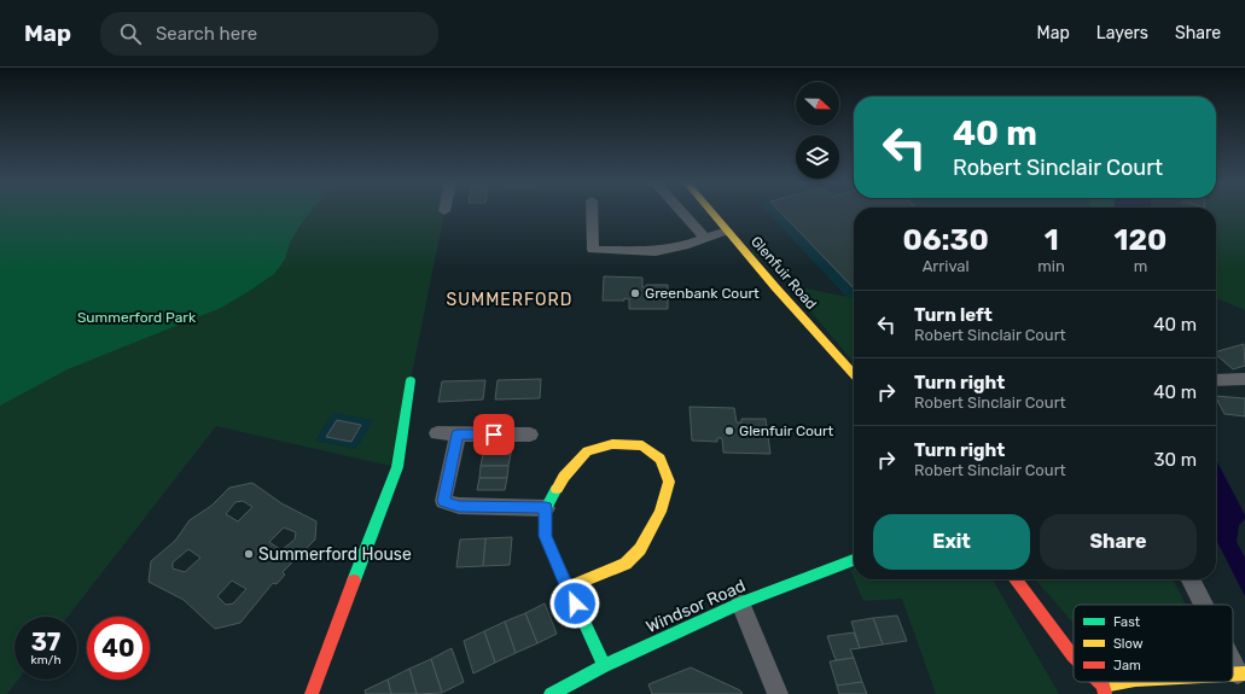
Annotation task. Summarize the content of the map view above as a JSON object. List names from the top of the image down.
{
  "streets": {
    "street": ["Glenfuir Road", "Windsor Road"]
  },
  "districts": ["SUMMERFORD"],
  "parks": ["Summerford Park"],
  "places": ["Greenbank Court", "Glenfuir Court", "Summerford House"],
  "legend": ["Fast", "Slow", "Jam"],
  "north": "right",
  "page": {
    "header": "Map",
    "search": "Search here",
    "nav": ["Map", "Layers", "Share"],
    "turn": ["40 m", "Robert Sinclair Court"],
    "eta": [
      "06:30",
      "Arrival",
      "1",
      "min",
      "120",
      "m"
    ],
    "list": [
      {
        "name": "Turn left",
        "note": "Robert Sinclair Court",
        "value": "40 m"
      },
      {
        "name": "Turn right",
        "note": "Robert Sinclair Court",
        "value": "40 m"
      },
      {
        "name": "Turn right",
        "note": "Robert Sinclair Court",
        "value": "30 m"
      }
    ],
    "buttons": ["Exit", "Share"],
    "speed": "37 km/h",
    "limit": "40"
  }
}
